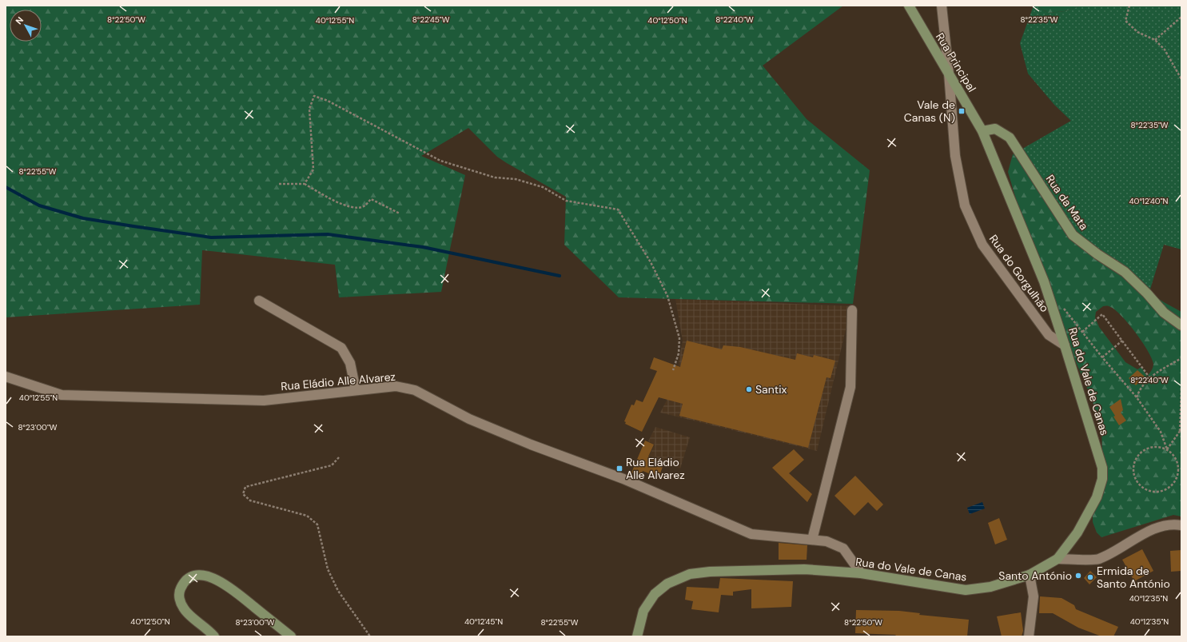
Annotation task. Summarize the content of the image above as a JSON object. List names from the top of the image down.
{
  "streets": {
    "street": [
      "Rua Principal",
      "Rua da Mata",
      "Rua do Gorgulhão",
      "Rua Eládio Alle Alvarez",
      "Rua do Vale de Canas"
    ]
  },
  "crossings": [
    ["Rua Principal", "Rua da Mata"],
    ["Rua Principal", "Rua do Gorgulhão"],
    ["Rua Principal", "Rua do Vale de Canas"],
    ["Rua da Mata", "Rua do Vale de Canas"],
    ["Rua do Gorgulhão", "Rua do Vale de Canas"],
    ["Rua Eládio Alle Alvarez", "Rua do Vale de Canas"]
  ],
  "places": {
    "transit": ["Vale de Canas (N)", "Rua Eládio Alle Alvarez"],
    "other": ["Santix", "Santo António", "Ermida de Santo António"]
  },
  "north": "top left",
  "coordinates": [
    "8°22'50\"W",
    "8°22'35\"W",
    "8°22'45\"W",
    "8°22'40\"W",
    "40°12'55\"N",
    "40°12'50\"N",
    "8°22'55\"W",
    "40°12'40\"N",
    "8°23'00\"W",
    "40°12'35\"N",
    "40°12'45\"N"
  ]
}
